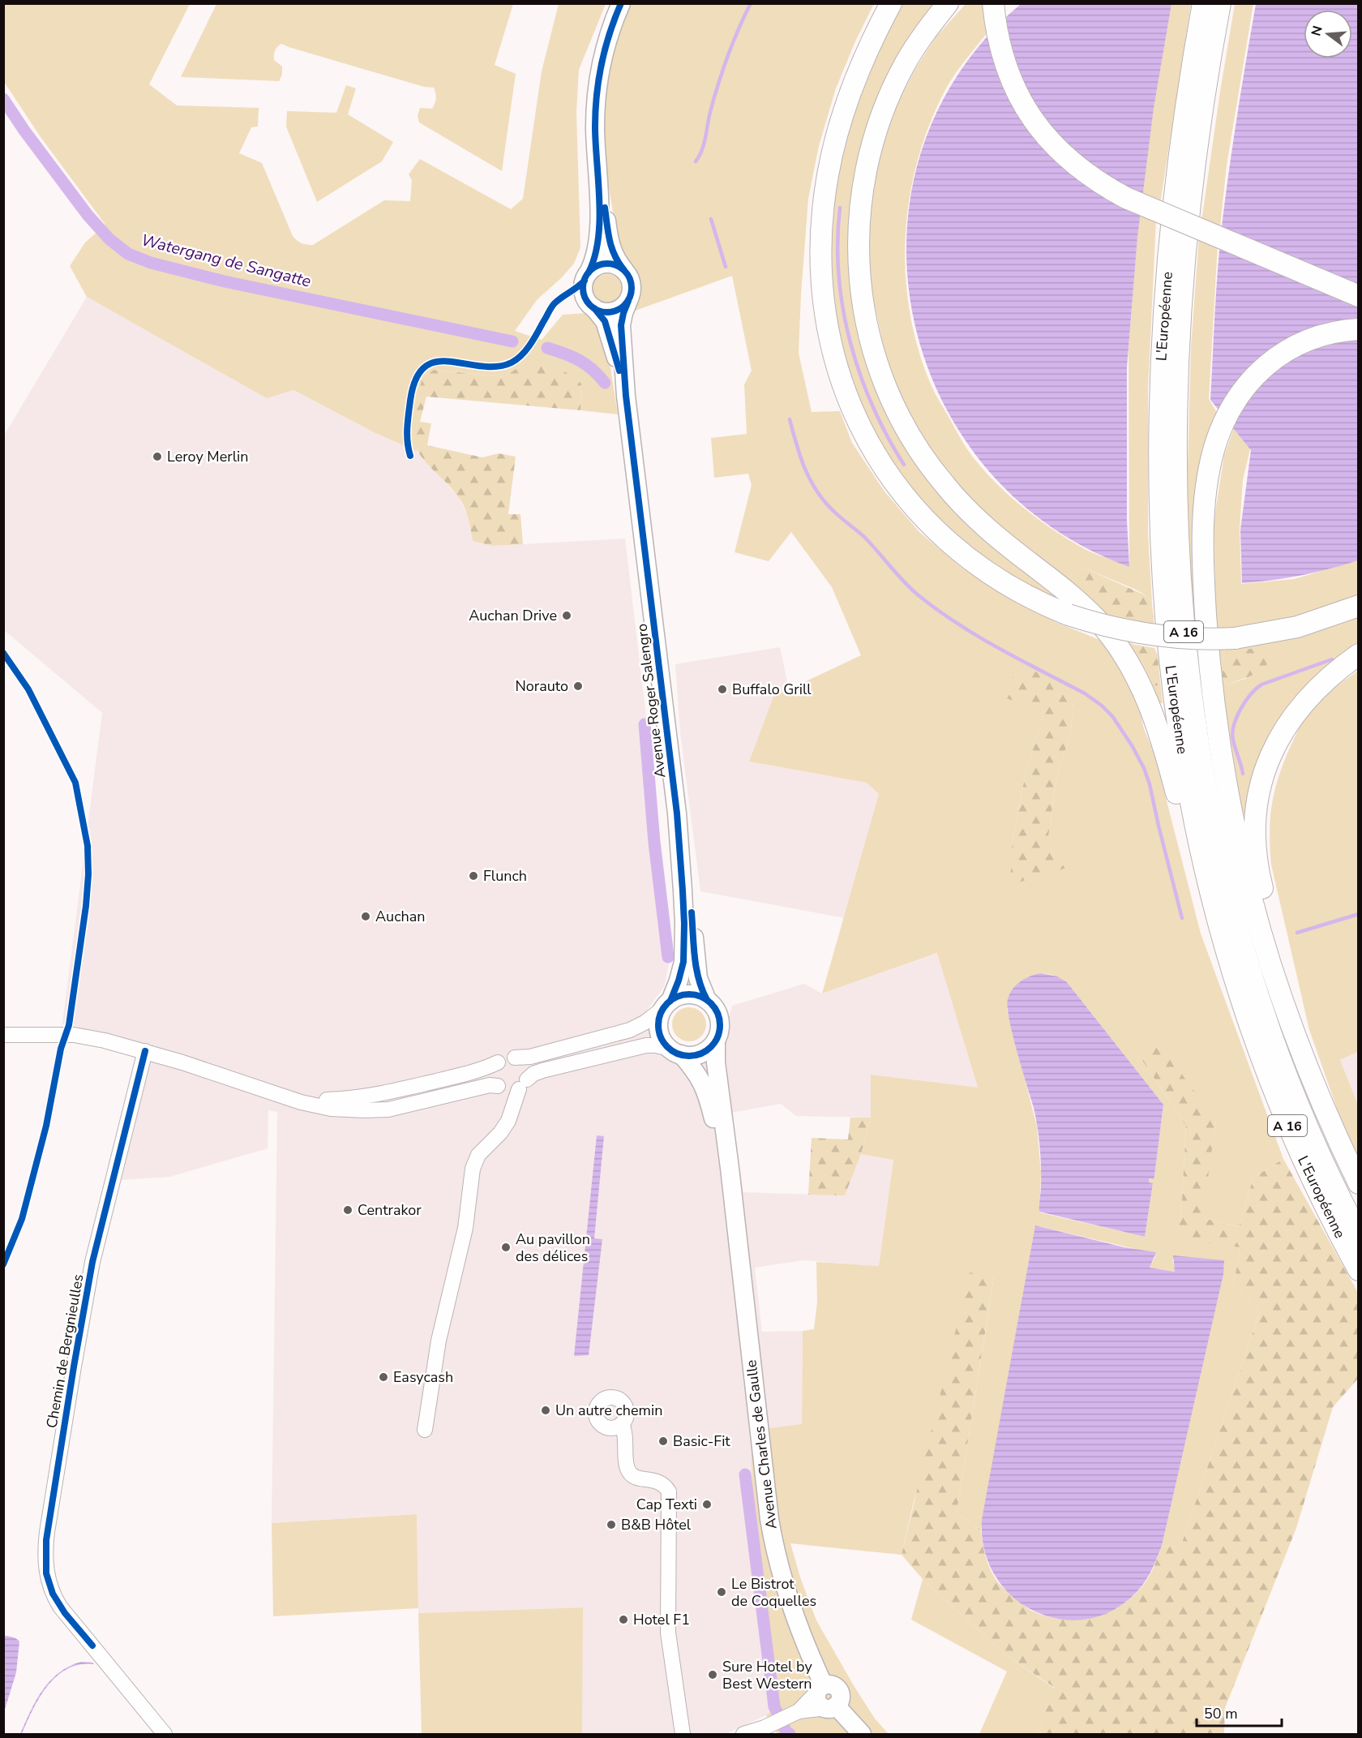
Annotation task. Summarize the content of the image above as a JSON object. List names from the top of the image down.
{
  "streets": {
    "highway": ["L'Européenne", "A 16"],
    "main road": ["Avenue Roger Salengro", "Avenue Charles de Gaulle"],
    "street": ["Chemin de Bergnieulles"]
  },
  "crossings": [
    ["Avenue Roger Salengro", "Avenue Charles de Gaulle"]
  ],
  "water": ["Watergang de Sangatte"],
  "places": [
    "Leroy Merlin",
    "Auchan Drive",
    "Norauto",
    "Buffalo Grill",
    "Flunch",
    "Auchan",
    "Centrakor",
    "Au pavillon des délices",
    "Easycash",
    "Un autre chemin",
    "Basic-Fit",
    "Cap Texti",
    "B&B Hôtel",
    "Le Bistrot de Coquelles",
    "Hotel F1",
    "Sure Hotel by Best Western"
  ],
  "scale_bar": "50 m",
  "north": "left"
}
